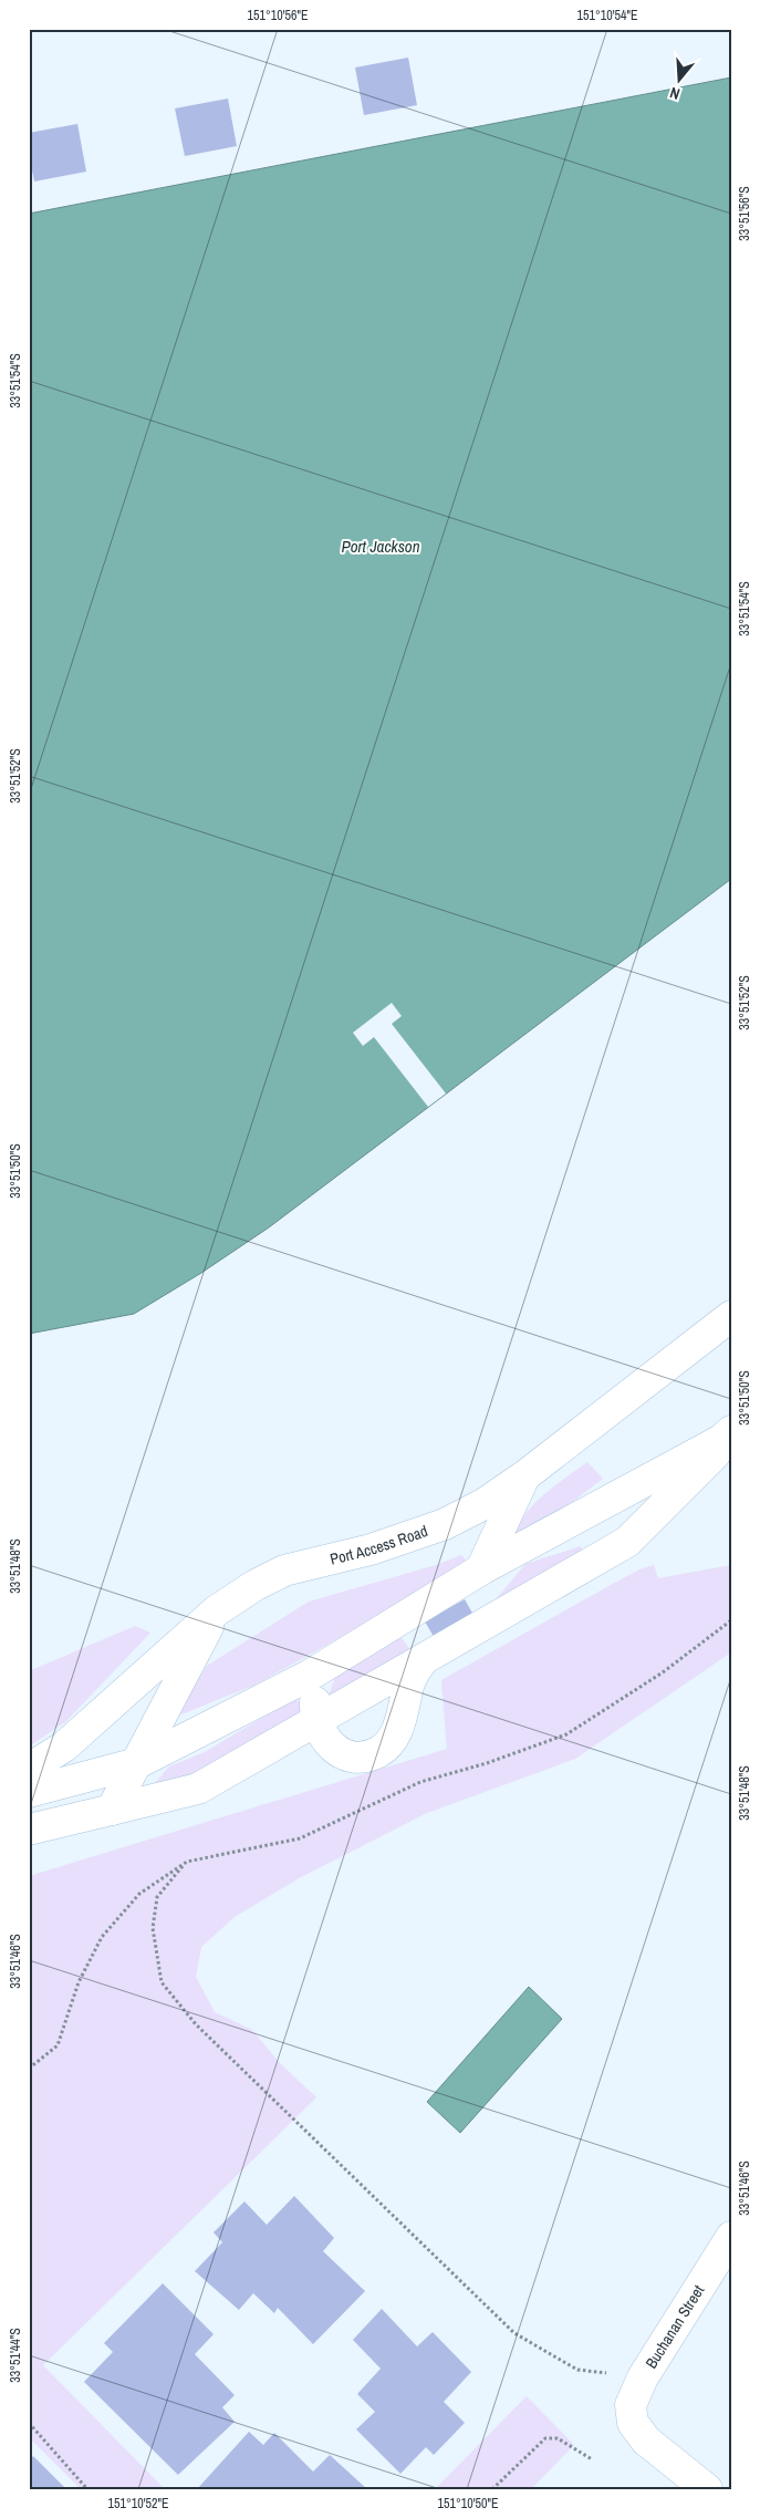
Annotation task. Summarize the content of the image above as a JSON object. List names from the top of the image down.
{
  "streets": {
    "street": ["Port Access Road", "Buchanan Street"]
  },
  "water": ["Port Jackson"],
  "north": "bottom",
  "coordinates": [
    "151°10'56\"E",
    "151°10'54\"E",
    "33°51'56\"S",
    "33°51'54\"S",
    "33°51'52\"S",
    "33°51'50\"S",
    "33°51'48\"S",
    "33°51'46\"S",
    "33°51'44\"S",
    "151°10'52\"E",
    "151°10'50\"E"
  ]
}
